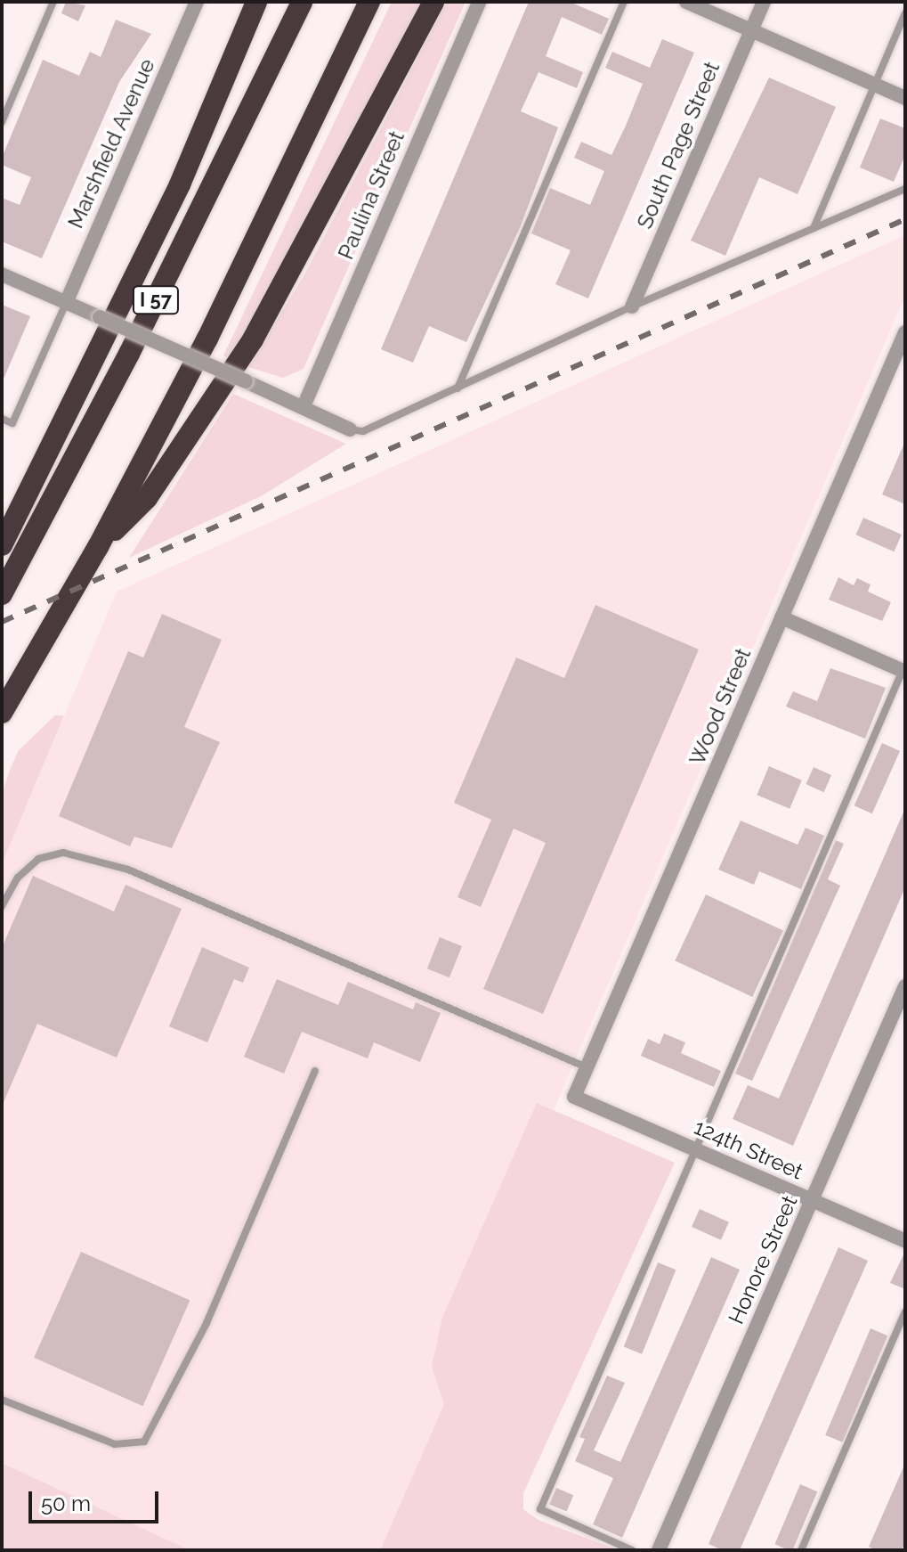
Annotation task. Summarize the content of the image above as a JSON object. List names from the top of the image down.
{
  "streets": {
    "highway": ["I 57"],
    "street": [
      "Marshfield Avenue",
      "South Page Street",
      "Paulina Street",
      "Wood Street",
      "124th Street",
      "Honore Street"
    ]
  },
  "crossings": [
    ["Wood Street", "124th Street"],
    ["124th Street", "Honore Street"]
  ],
  "scale_bar": "50 m"
}
